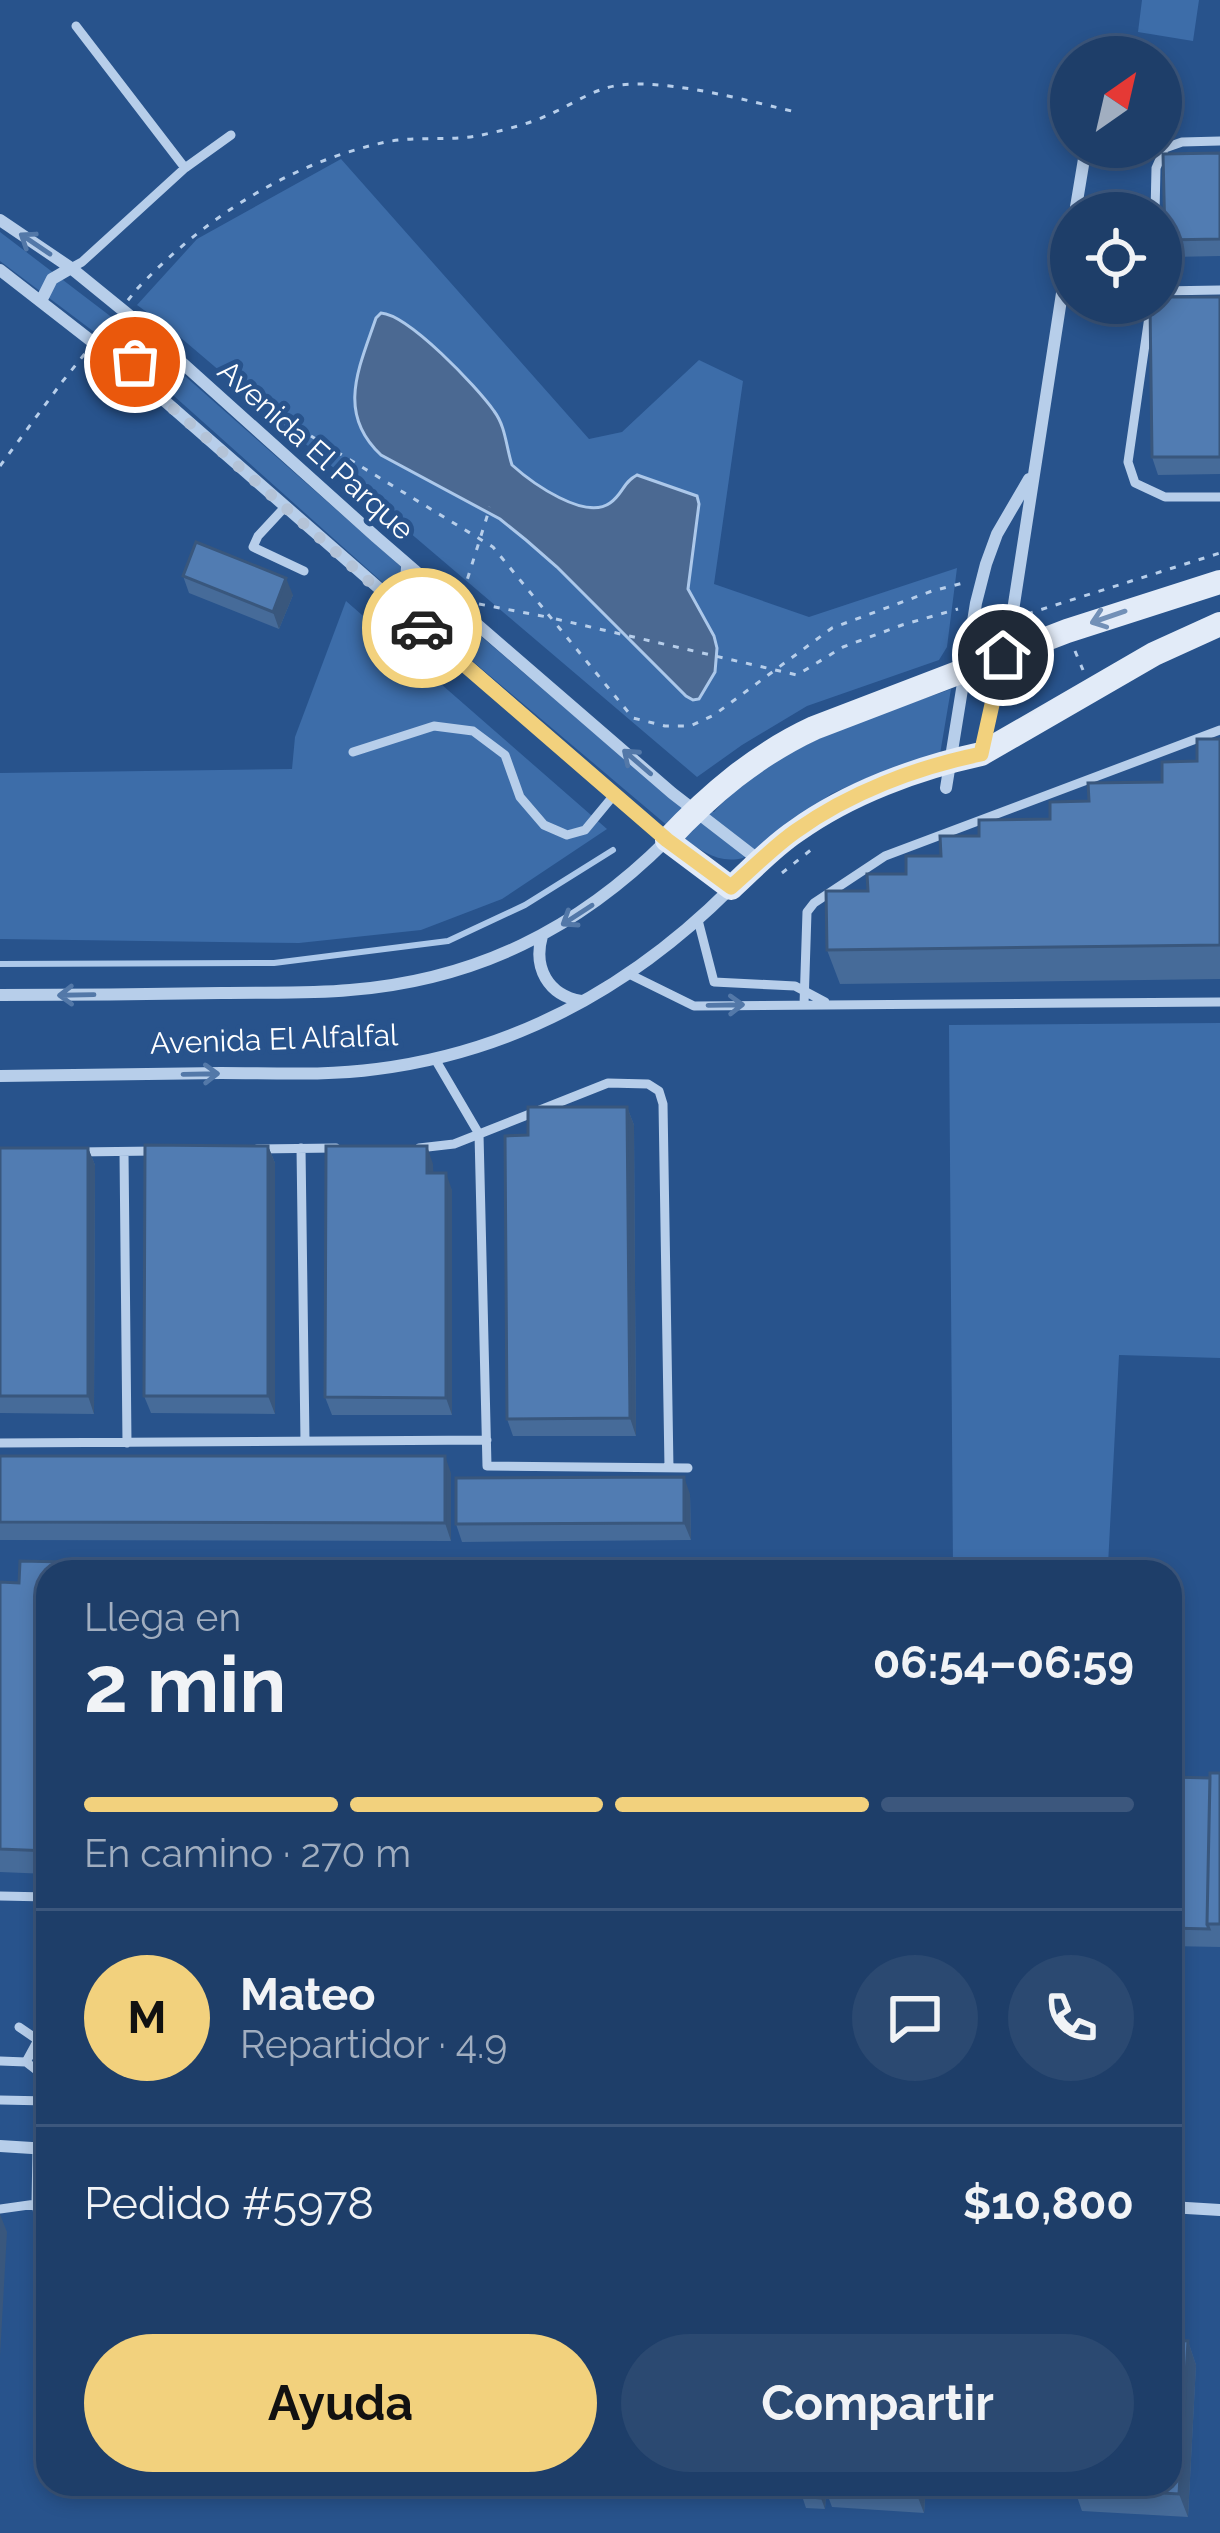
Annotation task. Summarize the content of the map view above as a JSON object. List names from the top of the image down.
{
  "streets": {
    "street": ["Avenida El Parque", "Avenida El Alfalfal"]
  },
  "crossings": [
    ["Avenida El Parque", "Avenida El Alfalfal"]
  ],
  "north": "top right",
  "page": {
    "heading": ["2 min", "Llega en", "06:54–06:59"],
    "panel": [
      "Mateo",
      "Repartidor · 4.9",
      "Pedido #5978",
      "$10,800"
    ],
    "bar": "En camino · 270 m",
    "round": "M",
    "buttons": ["Ayuda", "Compartir"]
  }
}
